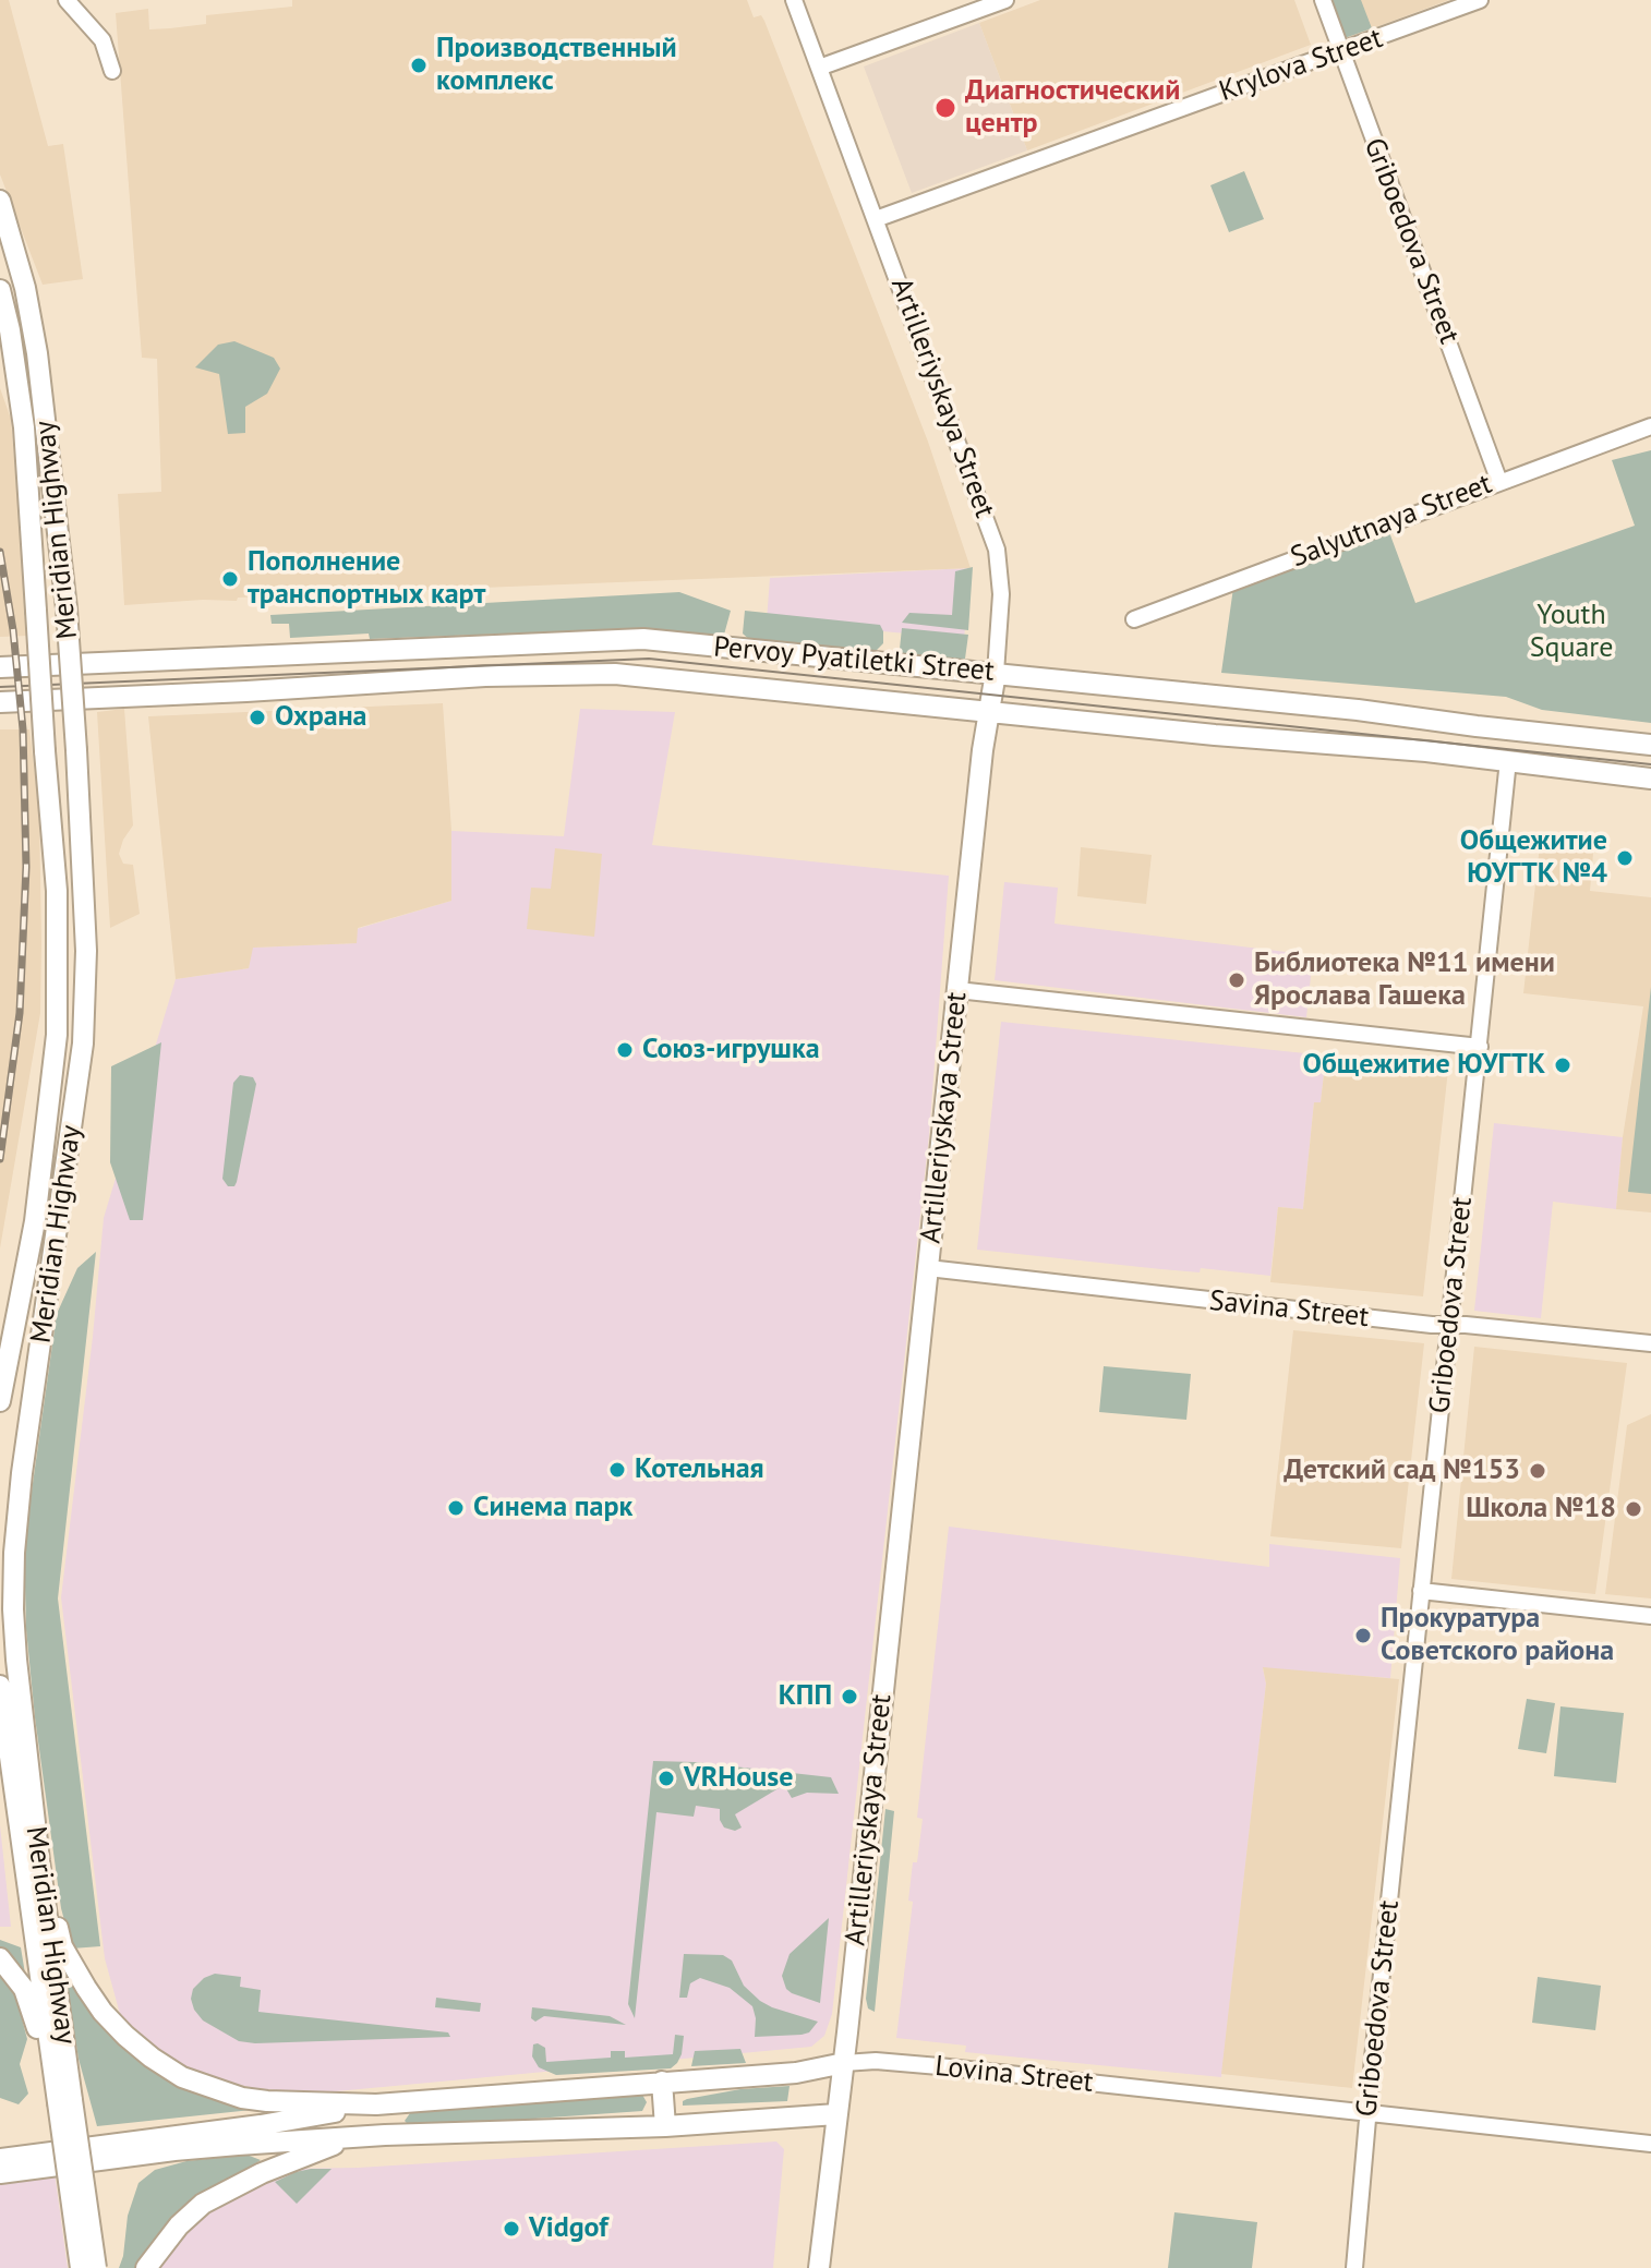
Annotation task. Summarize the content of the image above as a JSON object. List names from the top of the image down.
{
  "streets": {
    "main road": [
      "Artilleriyskaya Street",
      "Meridian Highway",
      "Pervoy Pyatiletki Street",
      "Lovina Street"
    ],
    "street": [
      "Krylova Street",
      "Griboedova Street",
      "Salyutnaya Street",
      "Savina Street"
    ]
  },
  "crossings": [
    ["Krylova Street", "Griboedova Street"],
    ["Krylova Street", "Artilleriyskaya Street"],
    ["Griboedova Street", "Salyutnaya Street"],
    ["Griboedova Street", "Pervoy Pyatiletki Street"],
    ["Griboedova Street", "Savina Street"],
    ["Griboedova Street", "Lovina Street"],
    ["Artilleriyskaya Street", "Pervoy Pyatiletki Street"],
    ["Artilleriyskaya Street", "Savina Street"],
    ["Artilleriyskaya Street", "Lovina Street"]
  ],
  "parks": ["Youth Square"],
  "places": [
    "Производственный комплекс",
    "Диагностический центр",
    "Пополнение транспортных карт",
    "Охрана",
    "Общежитие ЮУГТК №4",
    "Библиотека №11 имени Ярослава Гашека",
    "Союз-игрушка",
    "Общежитие ЮУГТК",
    "Котельная",
    "Детский сад №153",
    "Синема парк",
    "Школа №18",
    "Прокуратура Советского района",
    "КПП",
    "VRHouse",
    "Vidgof"
  ]
}
